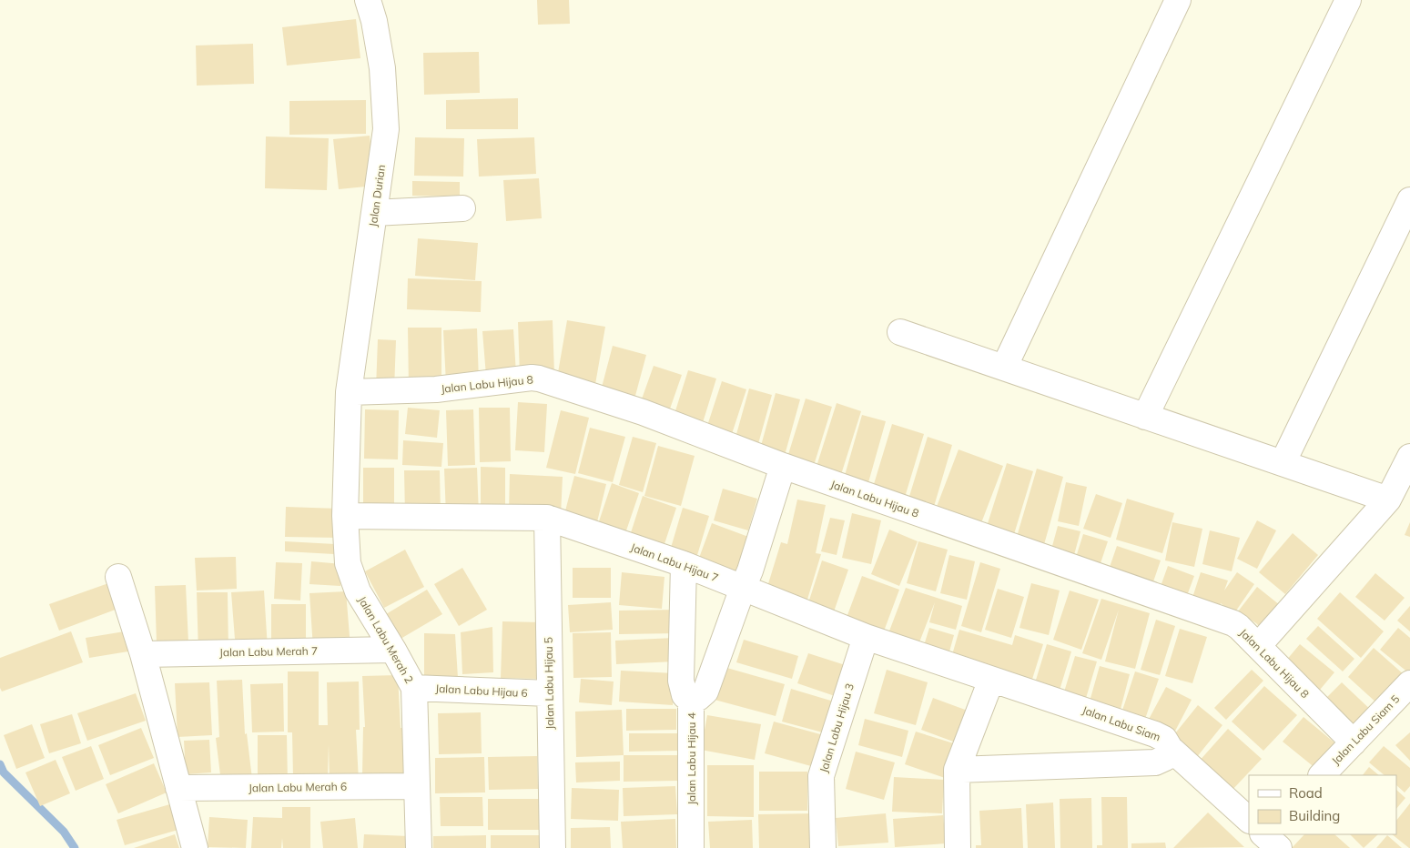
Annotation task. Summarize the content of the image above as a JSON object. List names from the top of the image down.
{
  "streets": {
    "street": [
      "Jalan Durian",
      "Jalan Labu Hijau 8",
      "Jalan Labu Hijau 7",
      "Jalan Labu Merah 2",
      "Jalan Labu Merah 7",
      "Jalan Labu Hijau 5",
      "Jalan Labu Hijau 6",
      "Jalan Labu Siam",
      "Jalan Labu Hijau 3",
      "Jalan Labu Siam 5",
      "Jalan Labu Hijau 4",
      "Jalan Labu Merah 6"
    ]
  },
  "crossings": [
    ["Jalan Durian", "Jalan Labu Hijau 8"],
    ["Jalan Durian", "Jalan Labu Hijau 7"],
    ["Jalan Durian", "Jalan Labu Merah 2"],
    ["Jalan Labu Hijau 8", "Jalan Labu Siam 5"],
    ["Jalan Labu Hijau 7", "Jalan Labu Merah 2"],
    ["Jalan Labu Hijau 7", "Jalan Labu Hijau 5"],
    ["Jalan Labu Hijau 7", "Jalan Labu Siam"],
    ["Jalan Labu Hijau 7", "Jalan Labu Hijau 3"],
    ["Jalan Labu Hijau 7", "Jalan Labu Hijau 4"],
    ["Jalan Labu Merah 2", "Jalan Labu Merah 7"],
    ["Jalan Labu Merah 2", "Jalan Labu Hijau 6"],
    ["Jalan Labu Merah 2", "Jalan Labu Merah 6"],
    ["Jalan Labu Hijau 5", "Jalan Labu Hijau 6"]
  ],
  "legend": ["Road", "Building"]
}
